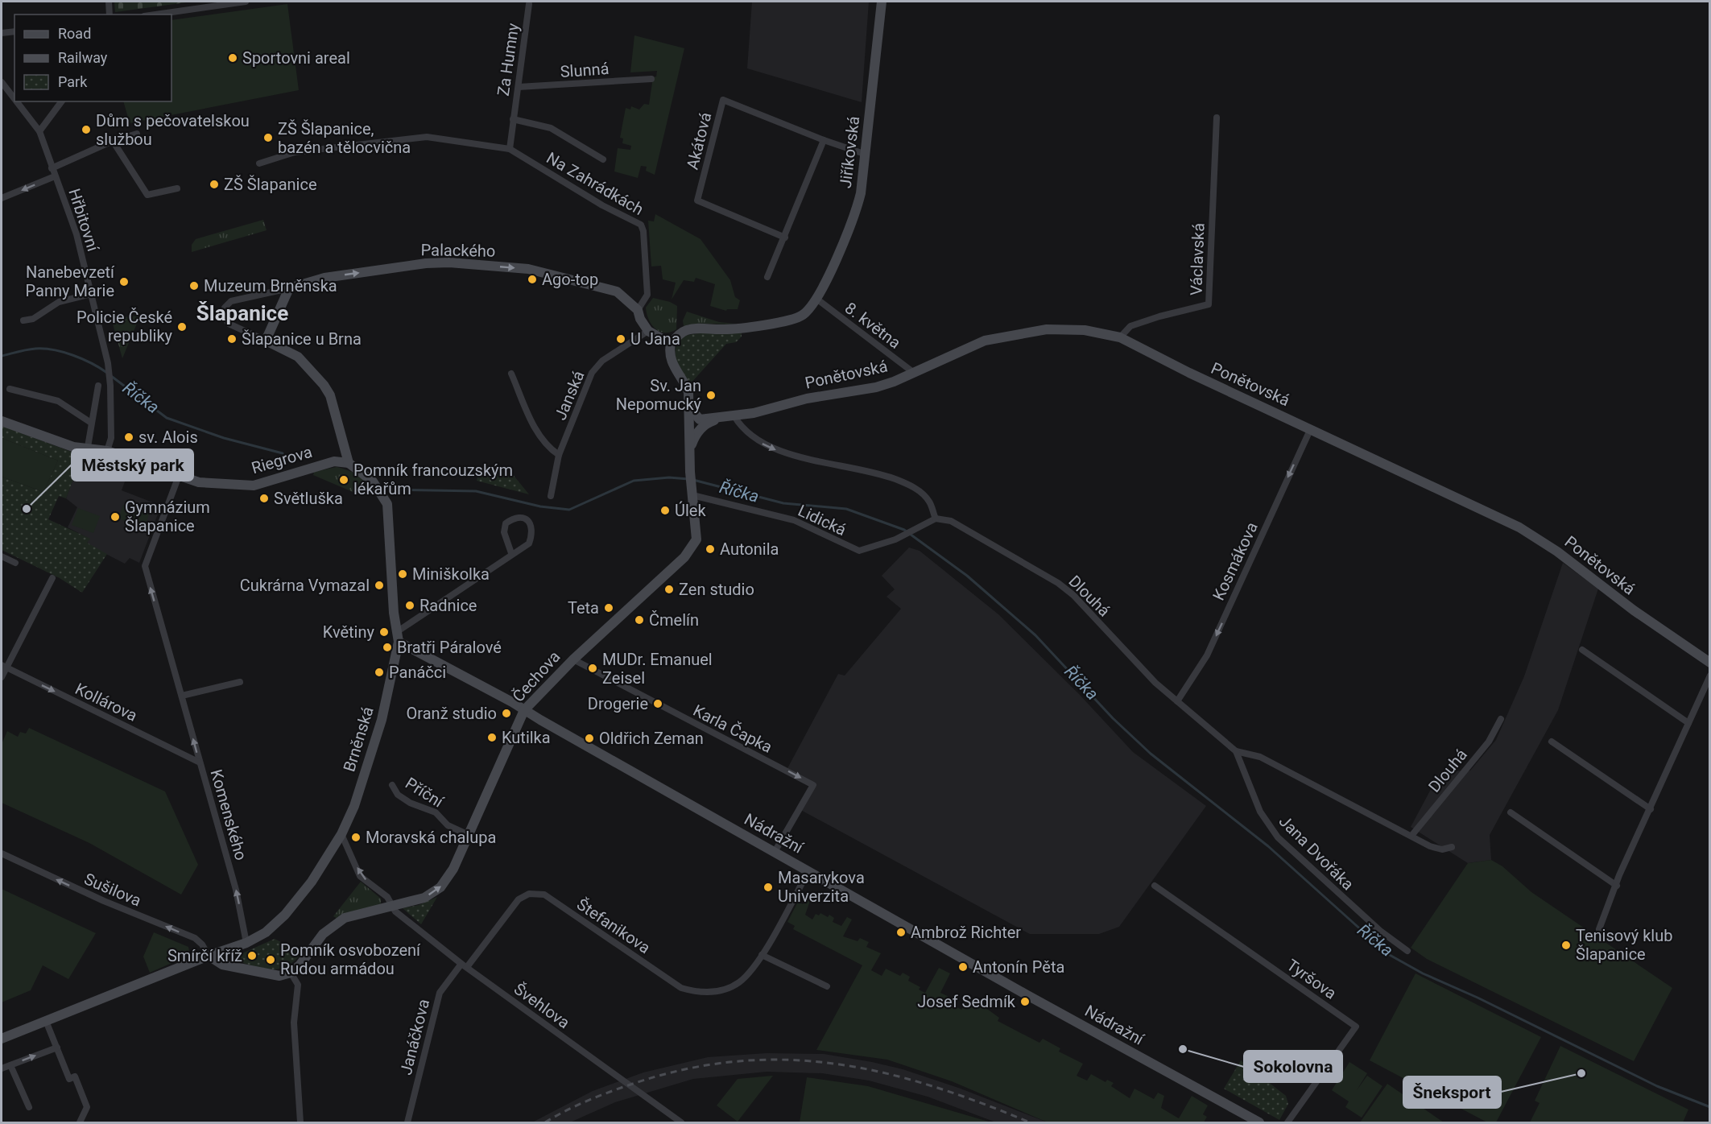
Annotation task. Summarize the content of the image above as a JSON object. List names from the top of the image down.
{
  "streets": {
    "street": [
      "Za Humny",
      "Slunná",
      "Akátová",
      "Jiříkovská",
      "Na Zahrádkách",
      "Hřbitovní",
      "Palackého",
      "Václavská",
      "8. května",
      "Ponětovská",
      "Janská",
      "Riegrova",
      "Lidická",
      "Kosmákova",
      "Dlouhá",
      "Čechova",
      "Kollárova",
      "Karla Čapka",
      "Brněnská",
      "Příční",
      "Komenského",
      "Nádražní",
      "Jana Dvořáka",
      "Sušilova",
      "Štefanikova",
      "Tyršova",
      "Švehlova",
      "Janáčkova"
    ]
  },
  "crossings": [
    ["Za Humny", "Slunná"],
    ["Za Humny", "Na Zahrádkách"],
    ["Akátová", "Jiříkovská"],
    ["Jiříkovská", "8. května"],
    ["Jiříkovská", "Čechova"],
    ["Na Zahrádkách", "Palackého"],
    ["Hřbitovní", "Riegrova"],
    ["Václavská", "Ponětovská"],
    ["8. května", "Ponětovská"],
    ["Ponětovská", "Kosmákova"],
    ["Riegrova", "Brněnská"],
    ["Riegrova", "Komenského"],
    ["Lidická", "Dlouhá"],
    ["Lidická", "Čechova"],
    ["Kosmákova", "Dlouhá"],
    ["Dlouhá", "Jana Dvořáka"],
    ["Čechova", "Karla Čapka"],
    ["Čechova", "Příční"],
    ["Čechova", "Nádražní"],
    ["Čechova", "Švehlova"],
    ["Kollárova", "Komenského"],
    ["Karla Čapka", "Nádražní"],
    ["Brněnská", "Komenského"],
    ["Brněnská", "Nádražní"],
    ["Brněnská", "Sušilova"],
    ["Nádražní", "Štefanikova"],
    ["Štefanikova", "Švehlova"],
    ["Štefanikova", "Janáčkova"],
    ["Švehlova", "Janáčkova"]
  ],
  "one_way": [
    "Palackého",
    "Kosmákova",
    "Kollárova",
    "Komenského",
    "Sušilova"
  ],
  "districts": ["Šlapanice"],
  "water": ["Říčka"],
  "places": [
    "Sportovni areal",
    "Dům s pečovatelskou službou",
    "ZŠ Šlapanice, bazén a tělocvična",
    "ZŠ Šlapanice",
    "Ago-top",
    "Nanebevzetí Panny Marie",
    "Muzeum Brněnska",
    "Policie České republiky",
    "Šlapanice u Brna",
    "U Jana",
    "Sv. Jan Nepomucký",
    "sv. Alois",
    "Pomník francouzským lékařům",
    "Světluška",
    "Městský park",
    "Úlek",
    "Gymnázium Šlapanice",
    "Autonila",
    "Miniškolka",
    "Cukrárna Vymazal",
    "Zen studio",
    "Radnice",
    "Teta",
    "Čmelín",
    "Květiny",
    "Bratři Páralové",
    "MUDr. Emanuel Zeisel",
    "Panáčci",
    "Drogerie",
    "Oranž studio",
    "Kutilka",
    "Oldřich Zeman",
    "Moravská chalupa",
    "Masarykova Univerzita",
    "Ambrož Richter",
    "Tenisový klub Šlapanice",
    "Smírčí kříž",
    "Pomník osvobození Rudou armádou",
    "Antonín Pěta",
    "Josef Sedmík",
    "Sokolovna",
    "Šneksport"
  ],
  "legend": ["Road", "Railway", "Park"]
}
